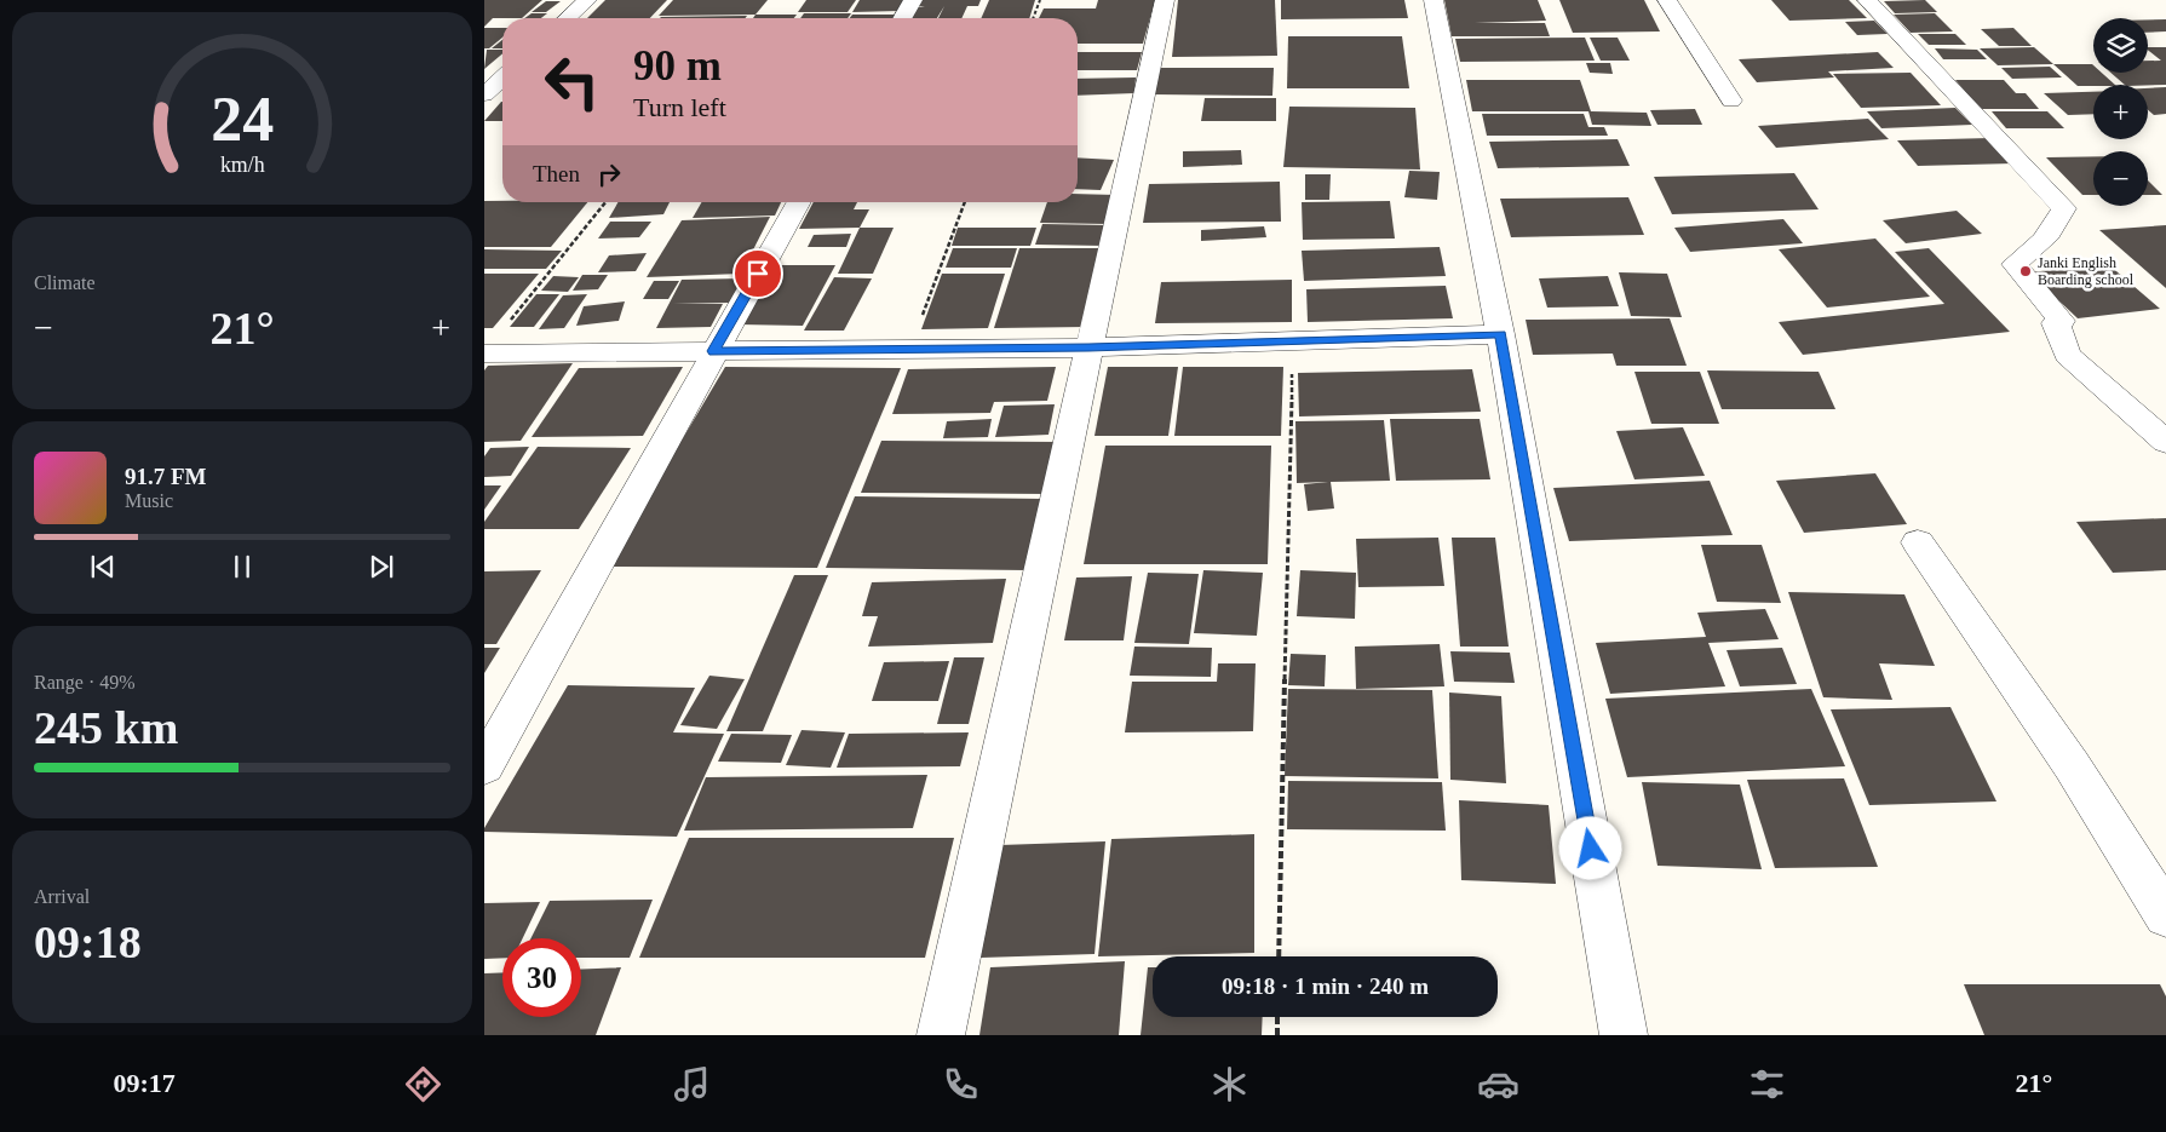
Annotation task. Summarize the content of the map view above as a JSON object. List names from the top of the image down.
{
  "places": ["Janki English Boarding school"],
  "page": {
    "map_buttons": ["+", "−"],
    "turn": ["90 m", "Turn left"],
    "then": "Then",
    "tile": [
      "Climate",
      ["Range · 49%", "245 km"],
      ["Arrival", "09:18"]
    ],
    "heat": ["−", "21°", "+"],
    "song": ["91.7 FM", "Music"],
    "limit": "30",
    "trip": "09:18 · 1 min · 240 m",
    "tabs": ["09:17", "21°"],
    "gauge": ["24", "km/h"]
  }
}
